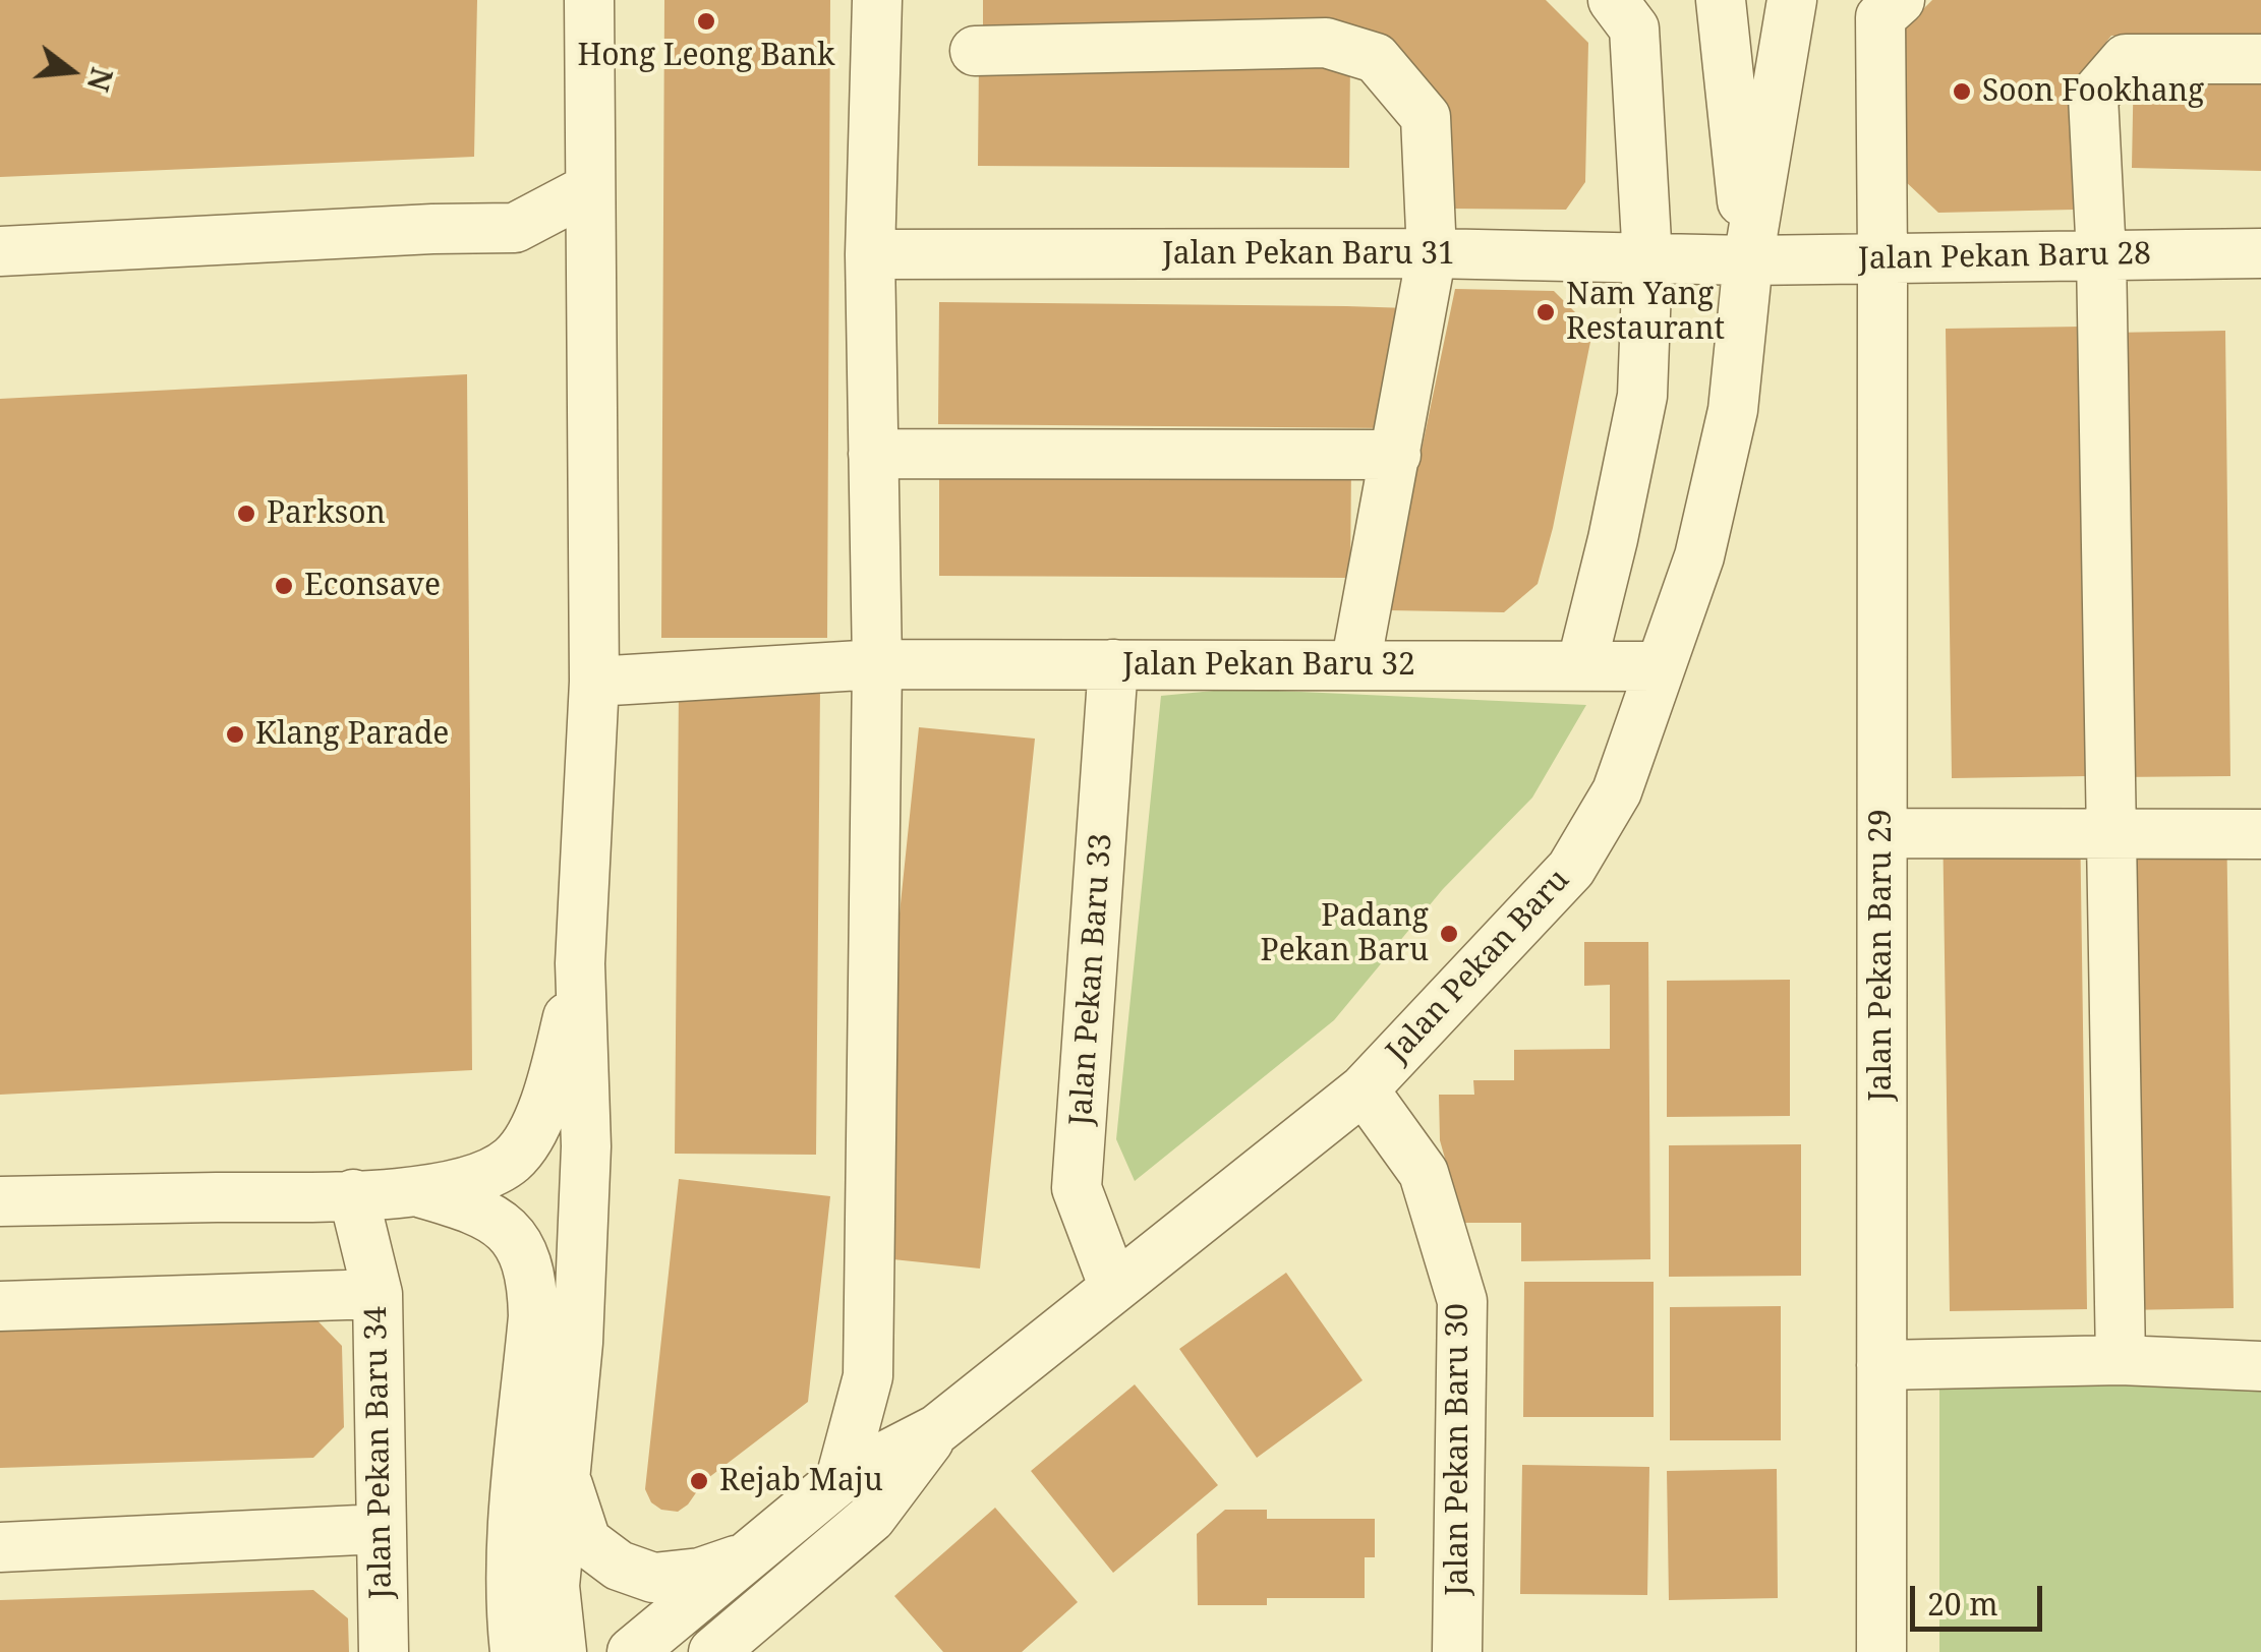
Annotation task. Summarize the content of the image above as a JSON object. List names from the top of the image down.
{
  "streets": {
    "street": [
      "Jalan Pekan Baru 31",
      "Jalan Pekan Baru 28",
      "Jalan Pekan Baru 32",
      "Jalan Pekan Baru 29",
      "Jalan Pekan Baru",
      "Jalan Pekan Baru 33",
      "Jalan Pekan Baru 30",
      "Jalan Pekan Baru 34"
    ]
  },
  "crossings": [
    ["Jalan Pekan Baru 31", "Jalan Pekan Baru 28"],
    ["Jalan Pekan Baru 31", "Jalan Pekan Baru"],
    ["Jalan Pekan Baru 28", "Jalan Pekan Baru 29"],
    ["Jalan Pekan Baru 28", "Jalan Pekan Baru"],
    ["Jalan Pekan Baru 32", "Jalan Pekan Baru"],
    ["Jalan Pekan Baru 32", "Jalan Pekan Baru 33"],
    ["Jalan Pekan Baru", "Jalan Pekan Baru 33"],
    ["Jalan Pekan Baru", "Jalan Pekan Baru 30"]
  ],
  "places": [
    "Hong Leong Bank",
    "Soon Fookhang",
    "Nam Yang Restaurant",
    "Parkson",
    "Econsave",
    "Klang Parade",
    "Padang Pekan Baru",
    "Rejab Maju"
  ],
  "scale_bar": "20 m",
  "north": "right"
}
